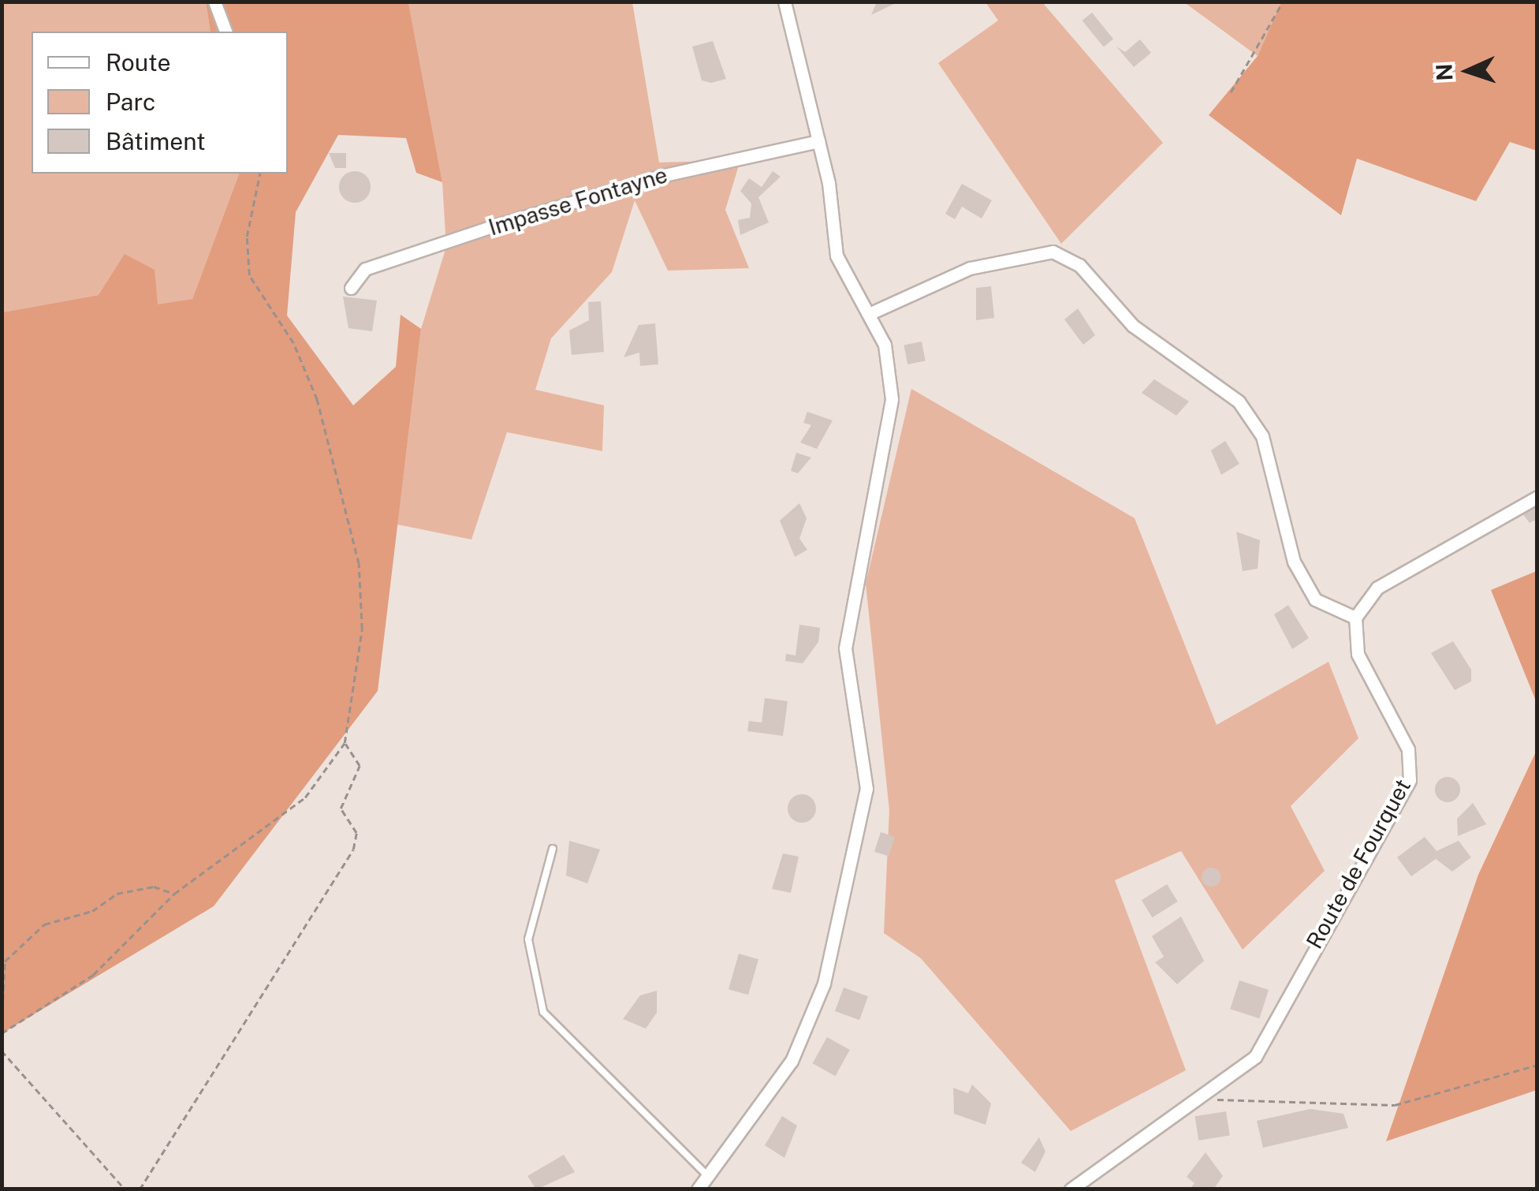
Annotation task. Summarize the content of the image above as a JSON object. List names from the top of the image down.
{
  "streets": {
    "street": ["Impasse Fontayne", "Route de Fourquet"]
  },
  "legend": ["Route", "Parc", "Bâtiment"],
  "north": "left"
}
